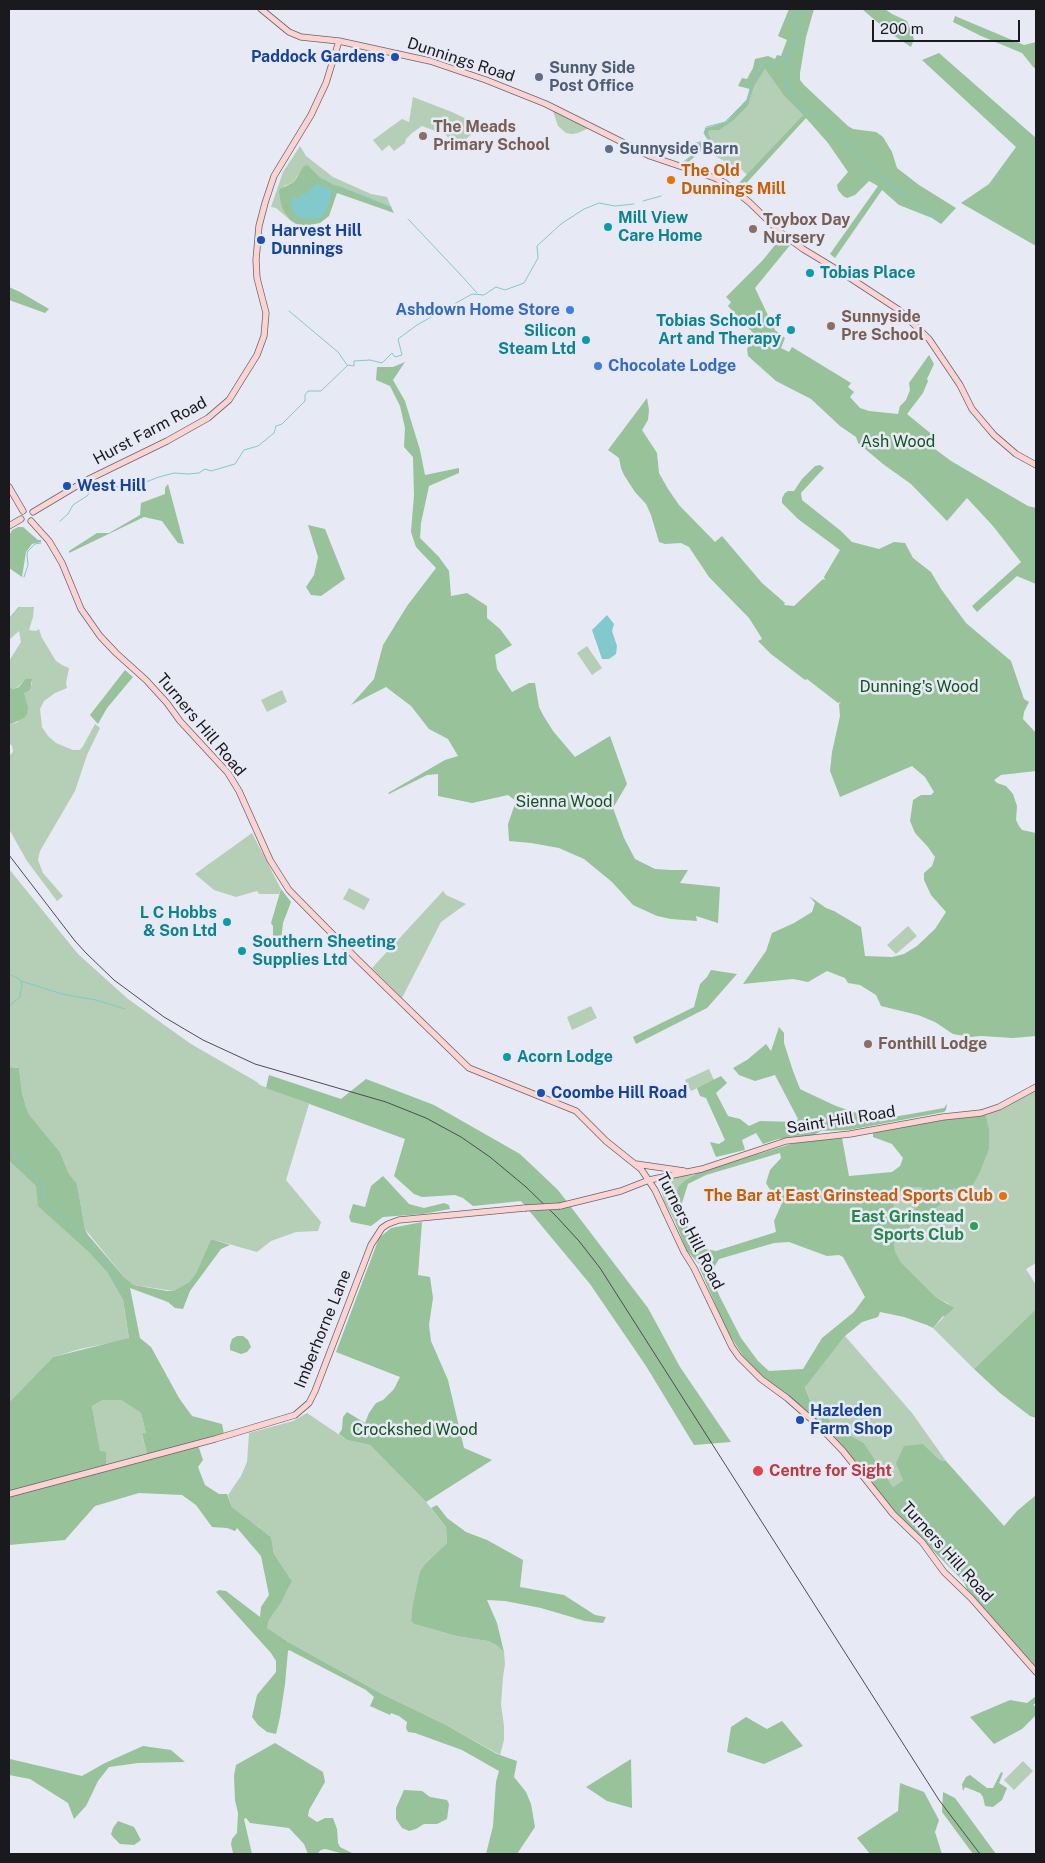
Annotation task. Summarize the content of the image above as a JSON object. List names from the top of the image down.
{
  "streets": {
    "street": [
      "Dunnings Road",
      "Hurst Farm Road",
      "Turners Hill Road",
      "Saint Hill Road",
      "Imberhorne Lane"
    ]
  },
  "crossings": [
    ["Dunnings Road", "Hurst Farm Road"],
    ["Hurst Farm Road", "Turners Hill Road"],
    ["Turners Hill Road", "Saint Hill Road"],
    ["Turners Hill Road", "Imberhorne Lane"],
    ["Saint Hill Road", "Imberhorne Lane"]
  ],
  "parks": [
    "Ash Wood",
    "Dunning's Wood",
    "Sienna Wood",
    "Crockshed Wood"
  ],
  "places": [
    "Paddock Gardens",
    "Sunny Side Post Office",
    "The Meads Primary School",
    "Sunnyside Barn",
    "The Old Dunnings Mill",
    "Mill View Care Home",
    "Toybox Day Nursery",
    "Harvest Hill Dunnings",
    "Tobias Place",
    "Ashdown Home Store",
    "Sunnyside Pre School",
    "Tobias School of Art and Therapy",
    "Silicon Steam Ltd",
    "Chocolate Lodge",
    "West Hill",
    "L C Hobbs & Son Ltd",
    "Southern Sheeting Supplies Ltd",
    "Fonthill Lodge",
    "Acorn Lodge",
    "Coombe Hill Road",
    "The Bar at East Grinstead Sports Club",
    "East Grinstead Sports Club",
    "Hazleden Farm Shop",
    "Centre for Sight"
  ],
  "scale_bar": "200 m"
}
